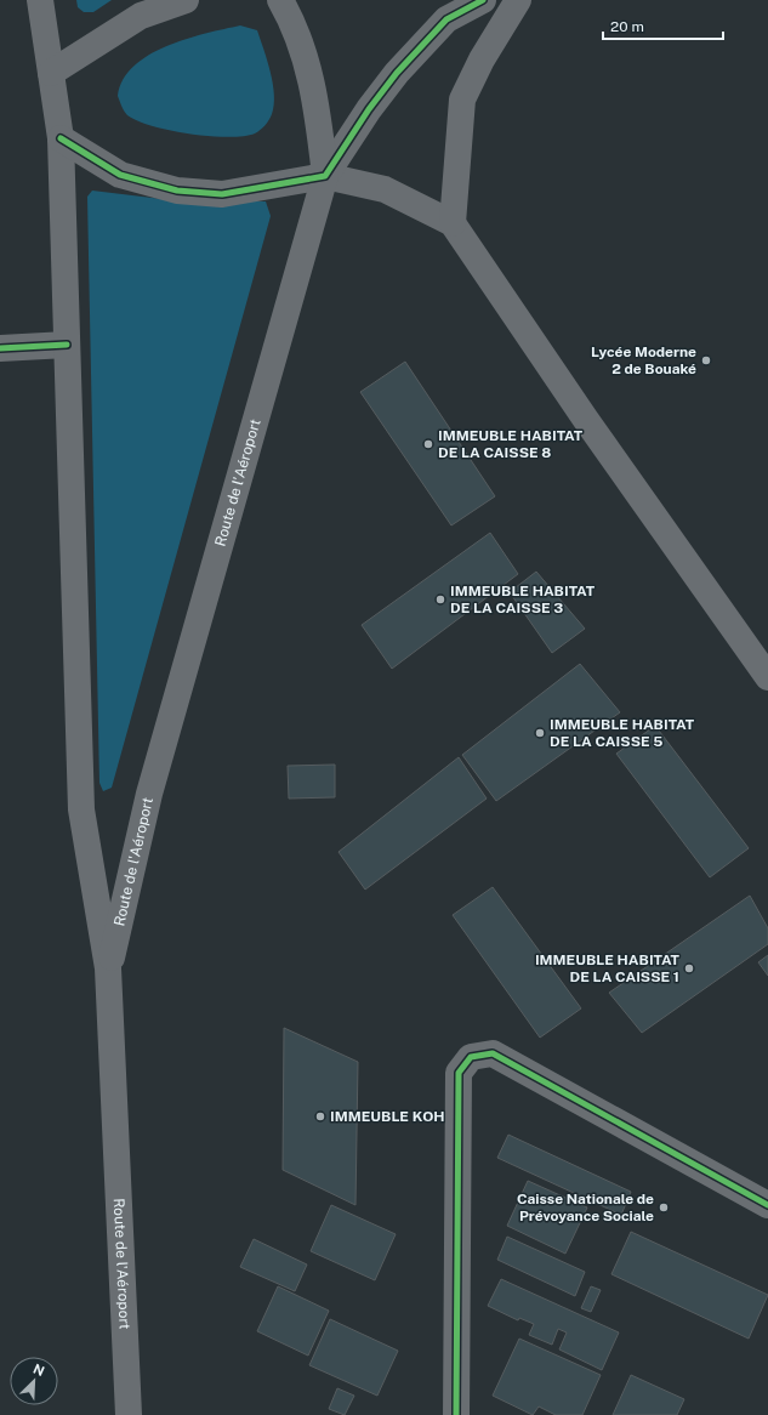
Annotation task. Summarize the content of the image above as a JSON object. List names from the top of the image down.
{
  "streets": {
    "main road": ["Route de l'Aéroport"]
  },
  "places": [
    "Lycée Moderne 2 de Bouaké",
    "IMMEUBLE HABITAT DE LA CAISSE 8",
    "IMMEUBLE HABITAT DE LA CAISSE 3",
    "IMMEUBLE HABITAT DE LA CAISSE 5",
    "IMMEUBLE HABITAT DE LA CAISSE 1",
    "IMMEUBLE KOH",
    "Caisse Nationale de Prévoyance Sociale"
  ],
  "scale_bar": "20 m",
  "north": "top right"
}
